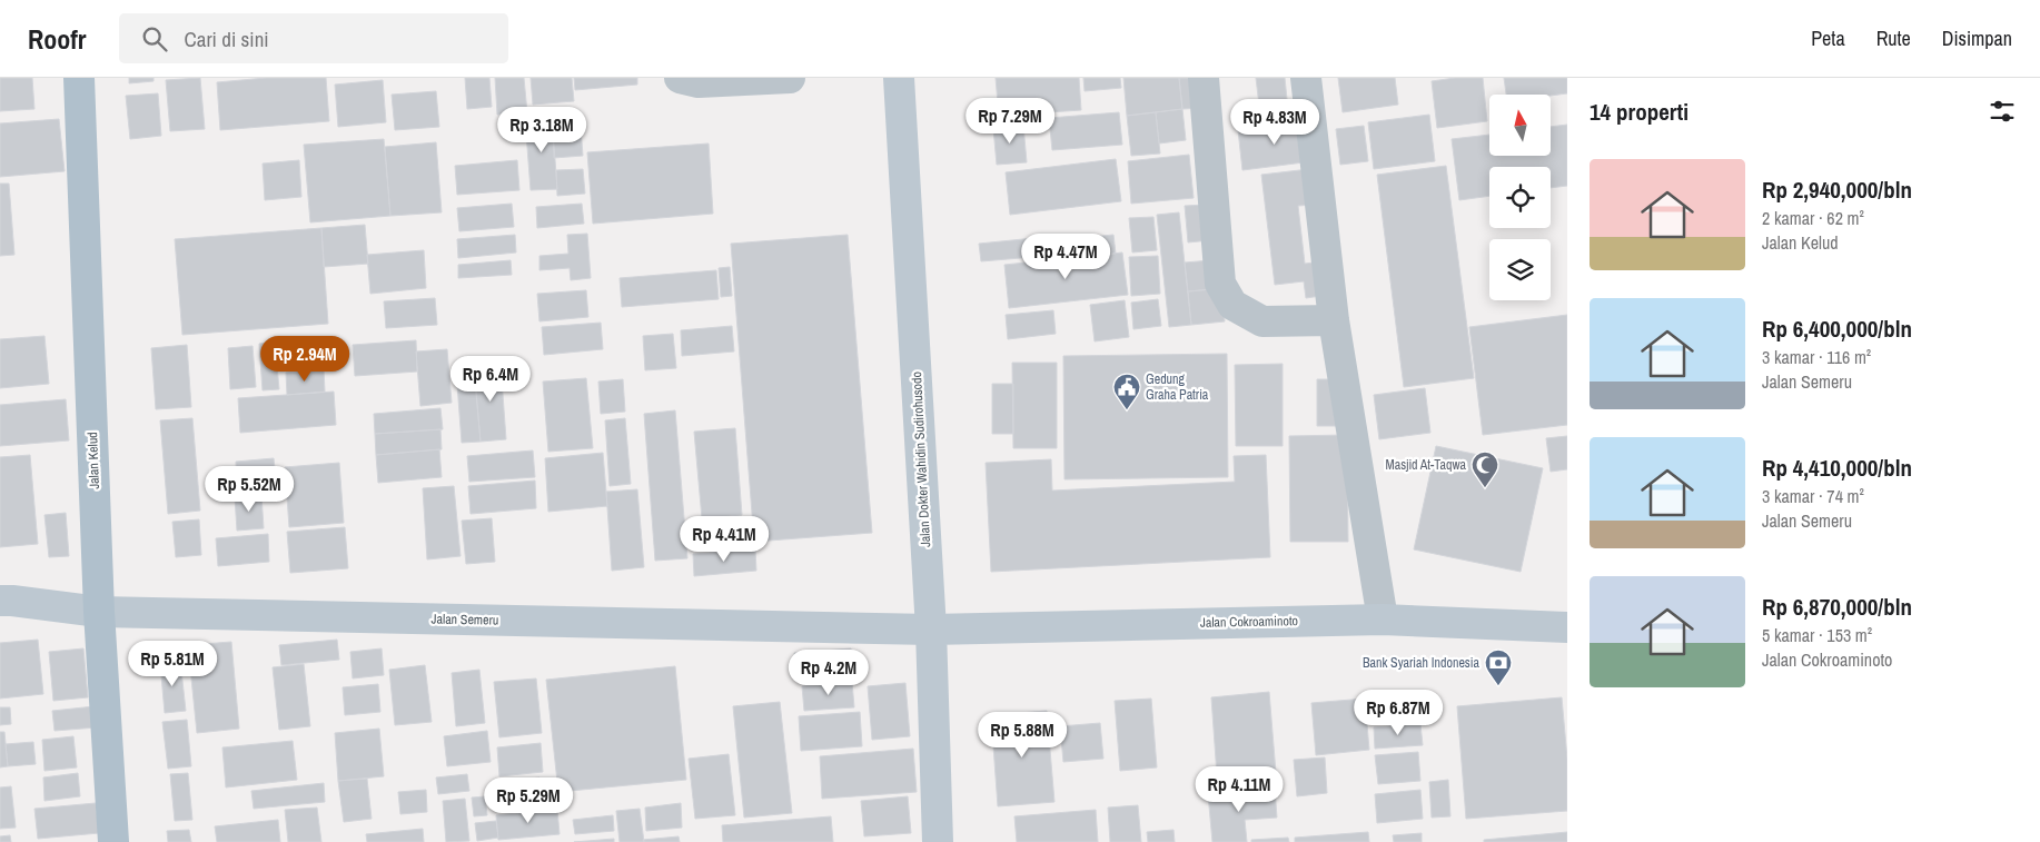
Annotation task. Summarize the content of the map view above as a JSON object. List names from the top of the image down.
{
  "streets": {
    "main road": [
      "Jalan Dokter Wahidin Sudirohusodo",
      "Jalan Kelud",
      "Jalan Semeru",
      "Jalan Cokroaminoto"
    ]
  },
  "crossings": [
    ["Jalan Dokter Wahidin Sudirohusodo", "Jalan Semeru"],
    ["Jalan Dokter Wahidin Sudirohusodo", "Jalan Cokroaminoto"],
    ["Jalan Kelud", "Jalan Semeru"],
    ["Jalan Semeru", "Jalan Cokroaminoto"]
  ],
  "places": {
    "public building": ["Gedung Graha Patria"],
    "mosque": ["Masjid At-Taqwa"],
    "bank": ["Bank Syariah Indonesia"]
  },
  "north": "top",
  "page": {
    "header": "Roofr",
    "search": "Cari di sini",
    "nav": ["Peta", "Rute", "Disimpan"],
    "heading": "14 properti",
    "price": [
      "Rp 7.29M",
      "Rp 4.83M",
      "Rp 3.18M",
      "Rp 4.47M",
      "Rp 2.94M",
      "Rp 6.4M",
      "Rp 5.52M",
      "Rp 4.41M",
      "Rp 5.81M",
      "Rp 4.2M",
      "Rp 6.87M",
      "Rp 5.88M",
      "Rp 4.11M",
      "Rp 5.29M"
    ],
    "list": [
      {
        "name": "Rp 2,940,000/bln",
        "note": "2 kamar · 62 m² · Jalan Kelud"
      },
      {
        "name": "Rp 6,400,000/bln",
        "note": "3 kamar · 116 m² · Jalan Semeru"
      },
      {
        "name": "Rp 4,410,000/bln",
        "note": "3 kamar · 74 m² · Jalan Semeru"
      },
      {
        "name": "Rp 6,870,000/bln",
        "note": "5 kamar · 153 m² · Jalan Cokroaminoto"
      }
    ]
  }
}
